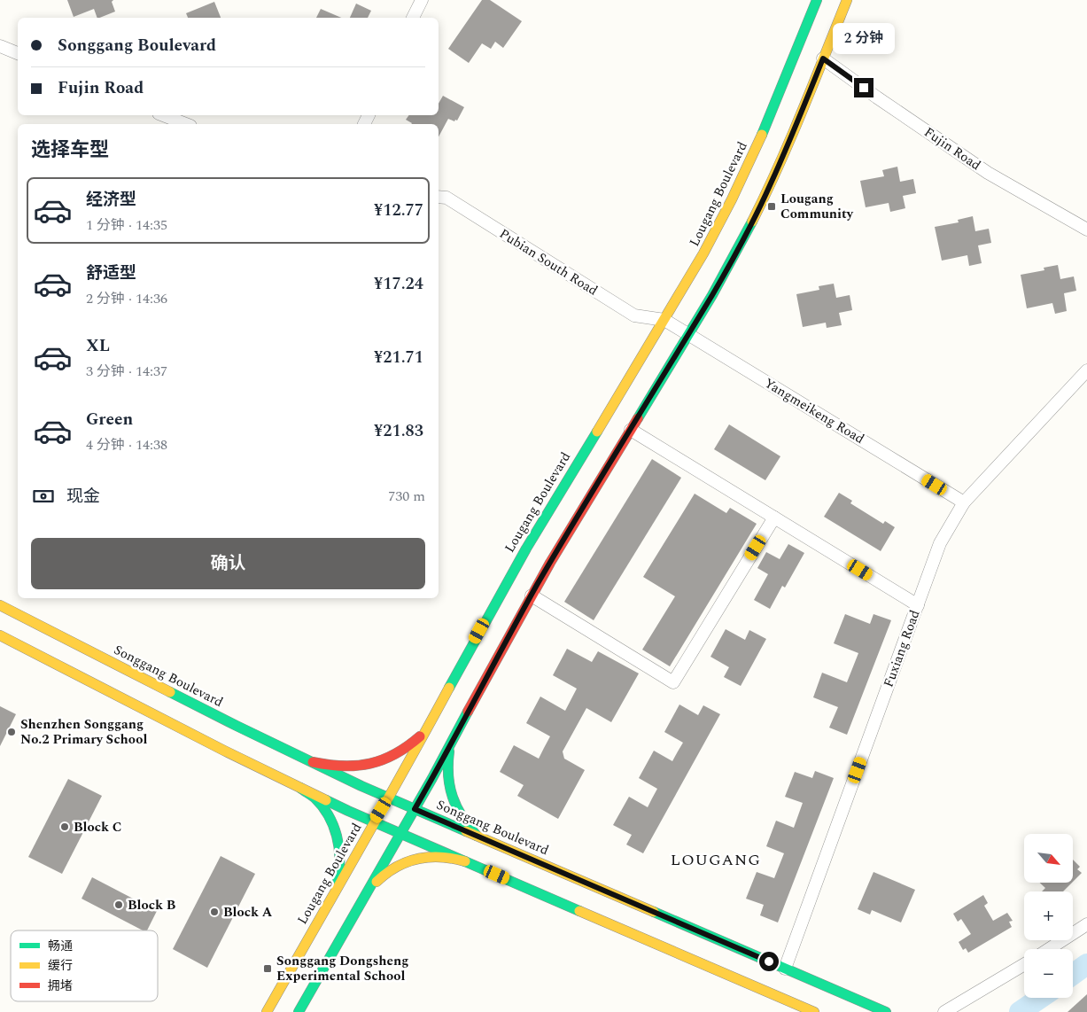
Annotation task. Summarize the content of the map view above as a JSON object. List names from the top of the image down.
{
  "streets": {
    "main road": ["Lougang Boulevard", "Songgang Boulevard"],
    "street": [
      "Fujin Road",
      "Pubian South Road",
      "Yangmeikeng Road",
      "Fuxiang Road"
    ]
  },
  "crossings": [
    ["Lougang Boulevard", "Pubian South Road"],
    ["Lougang Boulevard", "Yangmeikeng Road"],
    ["Lougang Boulevard", "Songgang Boulevard"],
    ["Pubian South Road", "Yangmeikeng Road"],
    ["Yangmeikeng Road", "Fuxiang Road"],
    ["Fuxiang Road", "Songgang Boulevard"]
  ],
  "districts": ["LOUGANG"],
  "places": {
    "transit": ["Lougang Community", "Songgang Dongsheng Experimental School"],
    "other": [
      "Shenzhen Songgang No.2 Primary School",
      "Block C",
      "Block B",
      "Block A"
    ]
  },
  "legend": ["畅通", "缓行", "拥堵"],
  "north": "bottom right",
  "page": {
    "banner": ["Songgang Boulevard", "Fujin Road"],
    "bubble": "2 分钟",
    "heading": "选择车型",
    "list": [
      {
        "name": "经济型",
        "note": "1 分钟 · 14:35",
        "value": "¥12.77"
      },
      {
        "name": "舒适型",
        "note": "2 分钟 · 14:36",
        "value": "¥17.24"
      },
      {
        "name": "XL",
        "note": "3 分钟 · 14:37",
        "value": "¥21.71"
      },
      {
        "name": "Green",
        "note": "4 分钟 · 14:38",
        "value": "¥21.83"
      }
    ],
    "pay": ["现金", "730 m"],
    "buttons": "确认",
    "map_buttons": ["+", "−"]
  }
}
